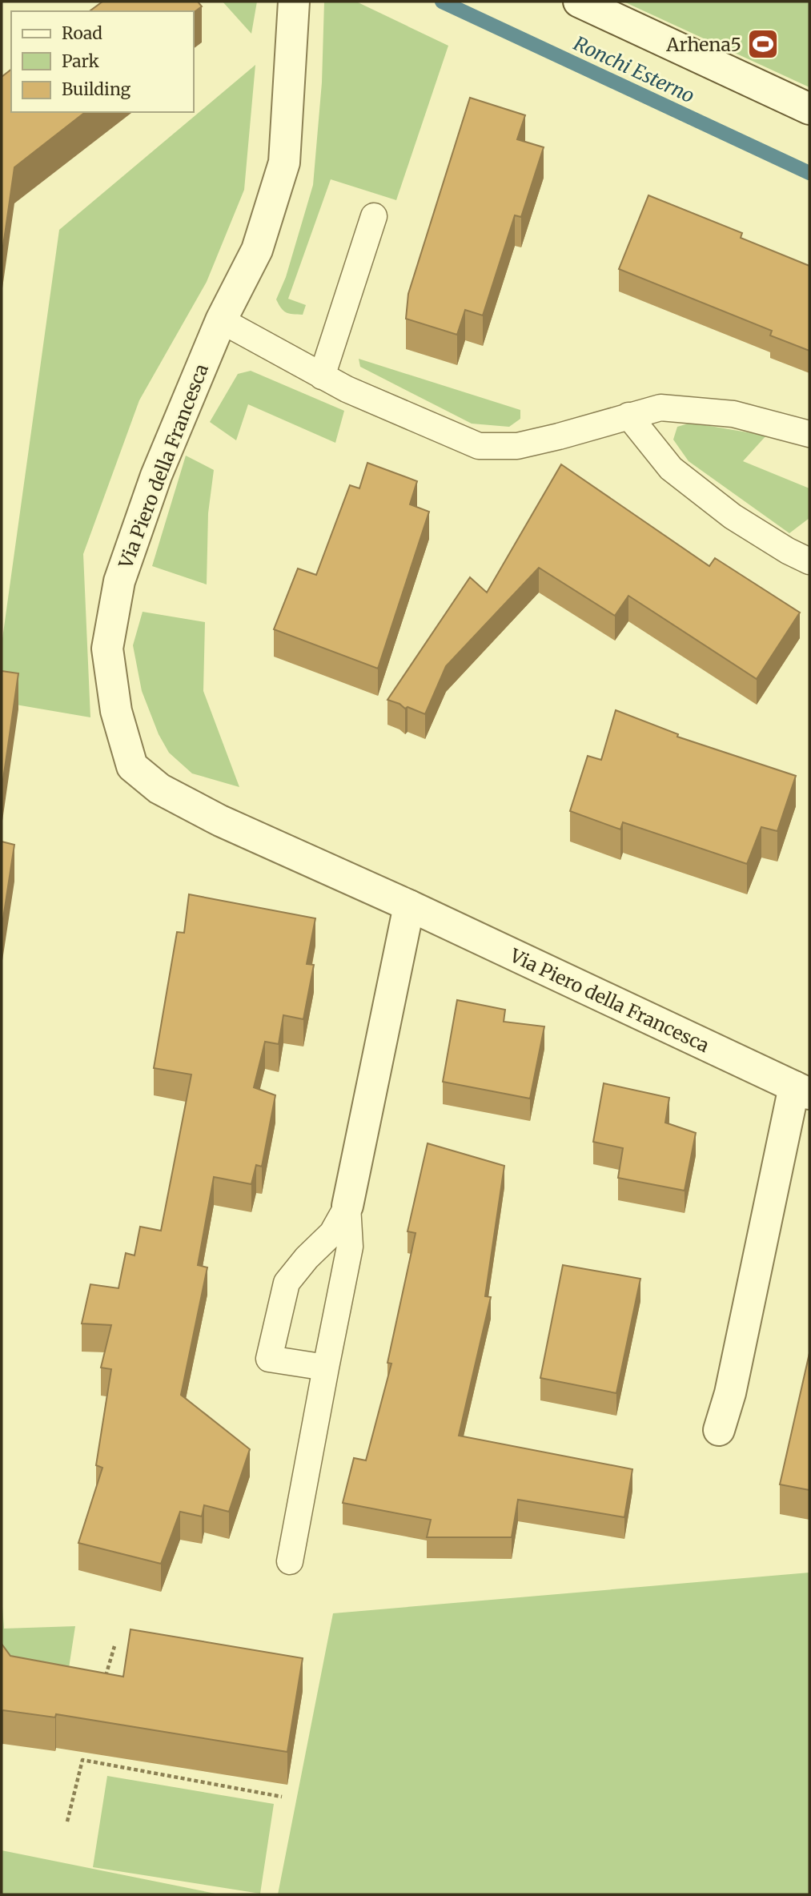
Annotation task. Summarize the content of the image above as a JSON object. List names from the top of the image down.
{
  "streets": {
    "street": ["Via Piero della Francesca"]
  },
  "water": ["Ronchi Esterno"],
  "places": {
    "sports": ["Arhena5"]
  },
  "legend": ["Road", "Park", "Building"]
}
